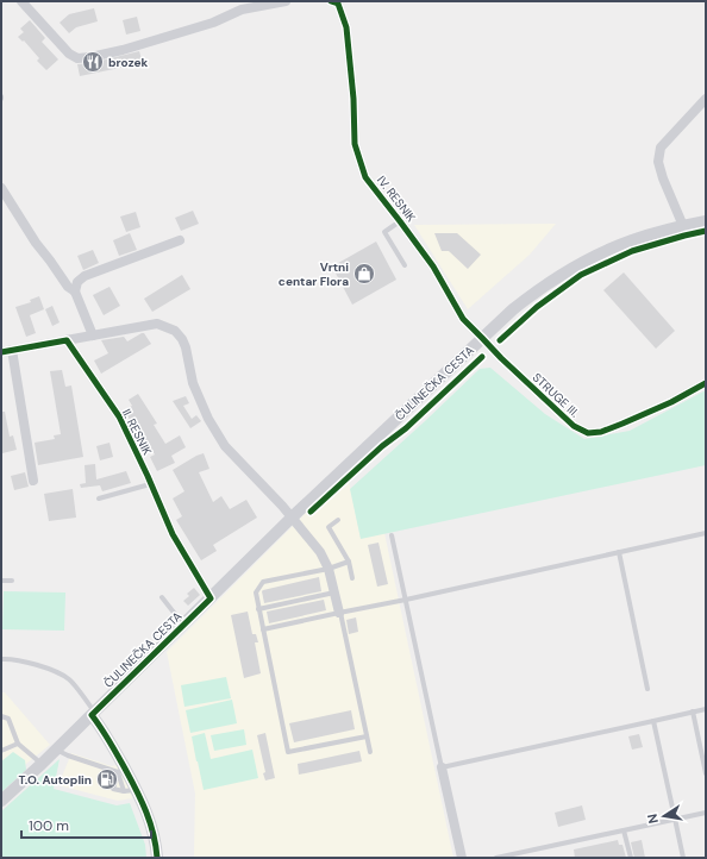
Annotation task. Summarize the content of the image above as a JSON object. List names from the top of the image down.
{
  "streets": {
    "street": [
      "IV. RESNIK",
      "ČULINEČKA CESTA",
      "STRUGE III.",
      "II. RESNIK"
    ]
  },
  "crossings": [
    ["IV. RESNIK", "ČULINEČKA CESTA"],
    ["IV. RESNIK", "STRUGE III."],
    ["ČULINEČKA CESTA", "STRUGE III."],
    ["ČULINEČKA CESTA", "II. RESNIK"]
  ],
  "places": {
    "restaurant": ["brozek"],
    "shop": ["Vrtni centar Flora"],
    "fuel station": ["T.O. Autoplin"]
  },
  "scale_bar": "100 m",
  "north": "left"
}
